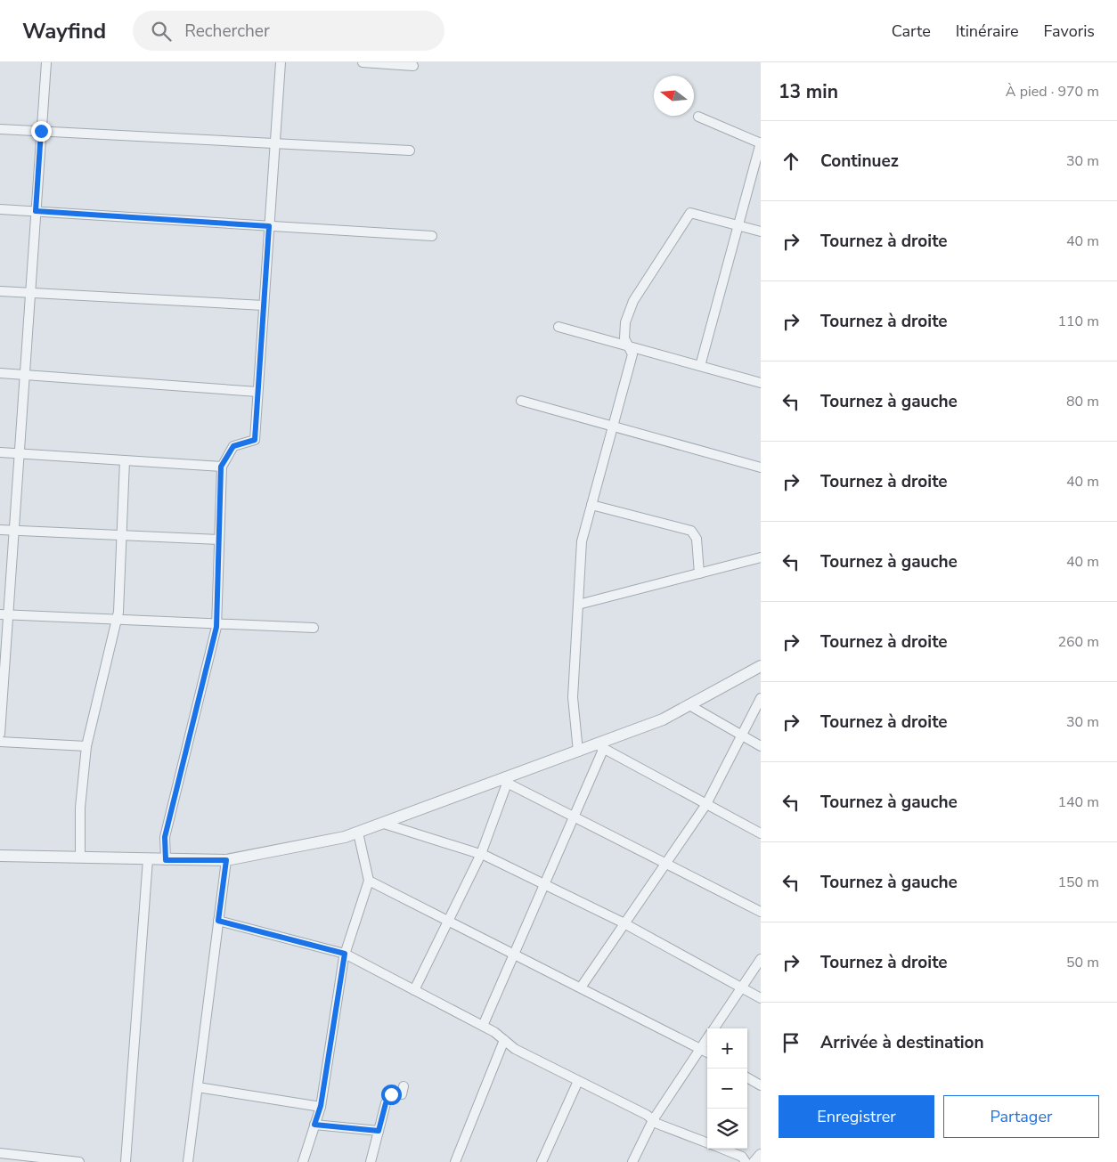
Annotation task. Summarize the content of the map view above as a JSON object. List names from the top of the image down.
{
  "north": "left",
  "page": {
    "header": "Wayfind",
    "search": "Rechercher",
    "nav": ["Carte", "Itinéraire", "Favoris"],
    "heading": ["13 min", "À pied · 970 m"],
    "list": [
      ["Continuez", "30 m"],
      ["Tournez à droite", "40 m"],
      ["Tournez à droite", "110 m"],
      ["Tournez à gauche", "80 m"],
      ["Tournez à droite", "40 m"],
      ["Tournez à gauche", "40 m"],
      ["Tournez à droite", "260 m"],
      ["Tournez à droite", "30 m"],
      ["Tournez à gauche", "140 m"],
      ["Tournez à gauche", "150 m"],
      ["Tournez à droite", "50 m"],
      "Arrivée à destination"
    ],
    "map_buttons": ["+", "−"],
    "buttons": ["Enregistrer", "Partager"]
  }
}
